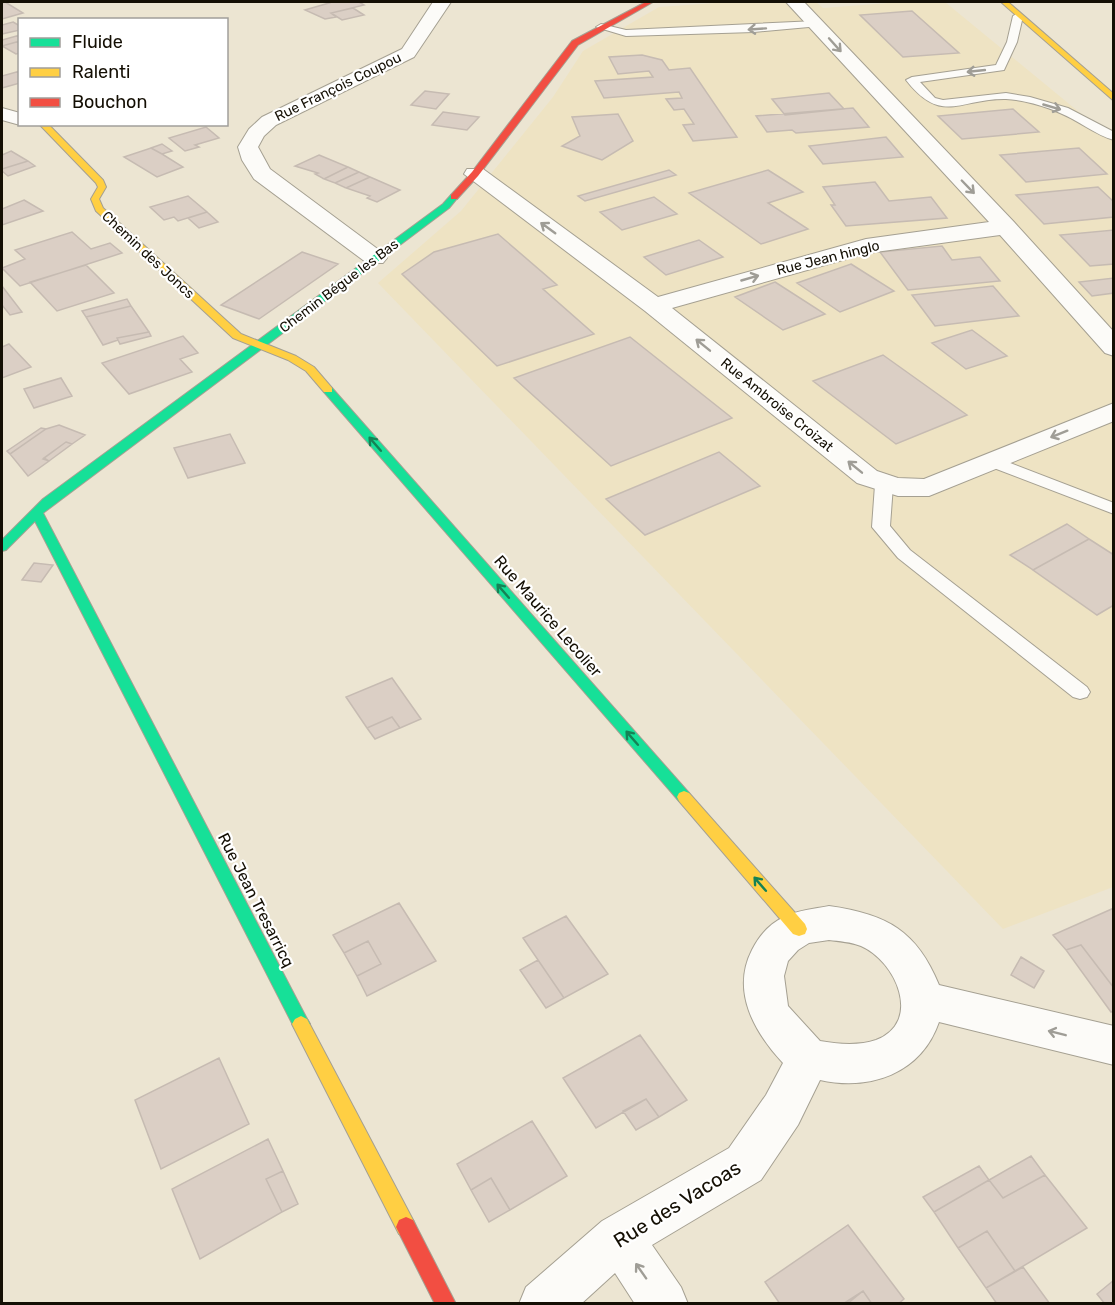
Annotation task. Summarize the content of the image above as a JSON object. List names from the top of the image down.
{
  "streets": {
    "main road": [
      "Chemin des Joncs",
      "Chemin Bégue les Bas",
      "Rue Maurice Lecolier",
      "Rue Jean Tresarricq"
    ],
    "street": [
      "Rue François Coupou",
      "Rue Jean hinglo",
      "Rue Ambroise Croizat",
      "Rue des Vacoas"
    ]
  },
  "crossings": [
    ["Rue François Coupou", "Chemin Bégue les Bas"],
    ["Chemin des Joncs", "Chemin Bégue les Bas"],
    ["Chemin des Joncs", "Rue Maurice Lecolier"],
    ["Rue Jean hinglo", "Rue Ambroise Croizat"],
    ["Chemin Bégue les Bas", "Rue Ambroise Croizat"],
    ["Chemin Bégue les Bas", "Rue Maurice Lecolier"],
    ["Chemin Bégue les Bas", "Rue Jean Tresarricq"],
    ["Rue Maurice Lecolier", "Rue des Vacoas"]
  ],
  "one_way": ["Rue Jean hinglo", "Rue Maurice Lecolier"],
  "legend": ["Fluide", "Ralenti", "Bouchon"]
}
